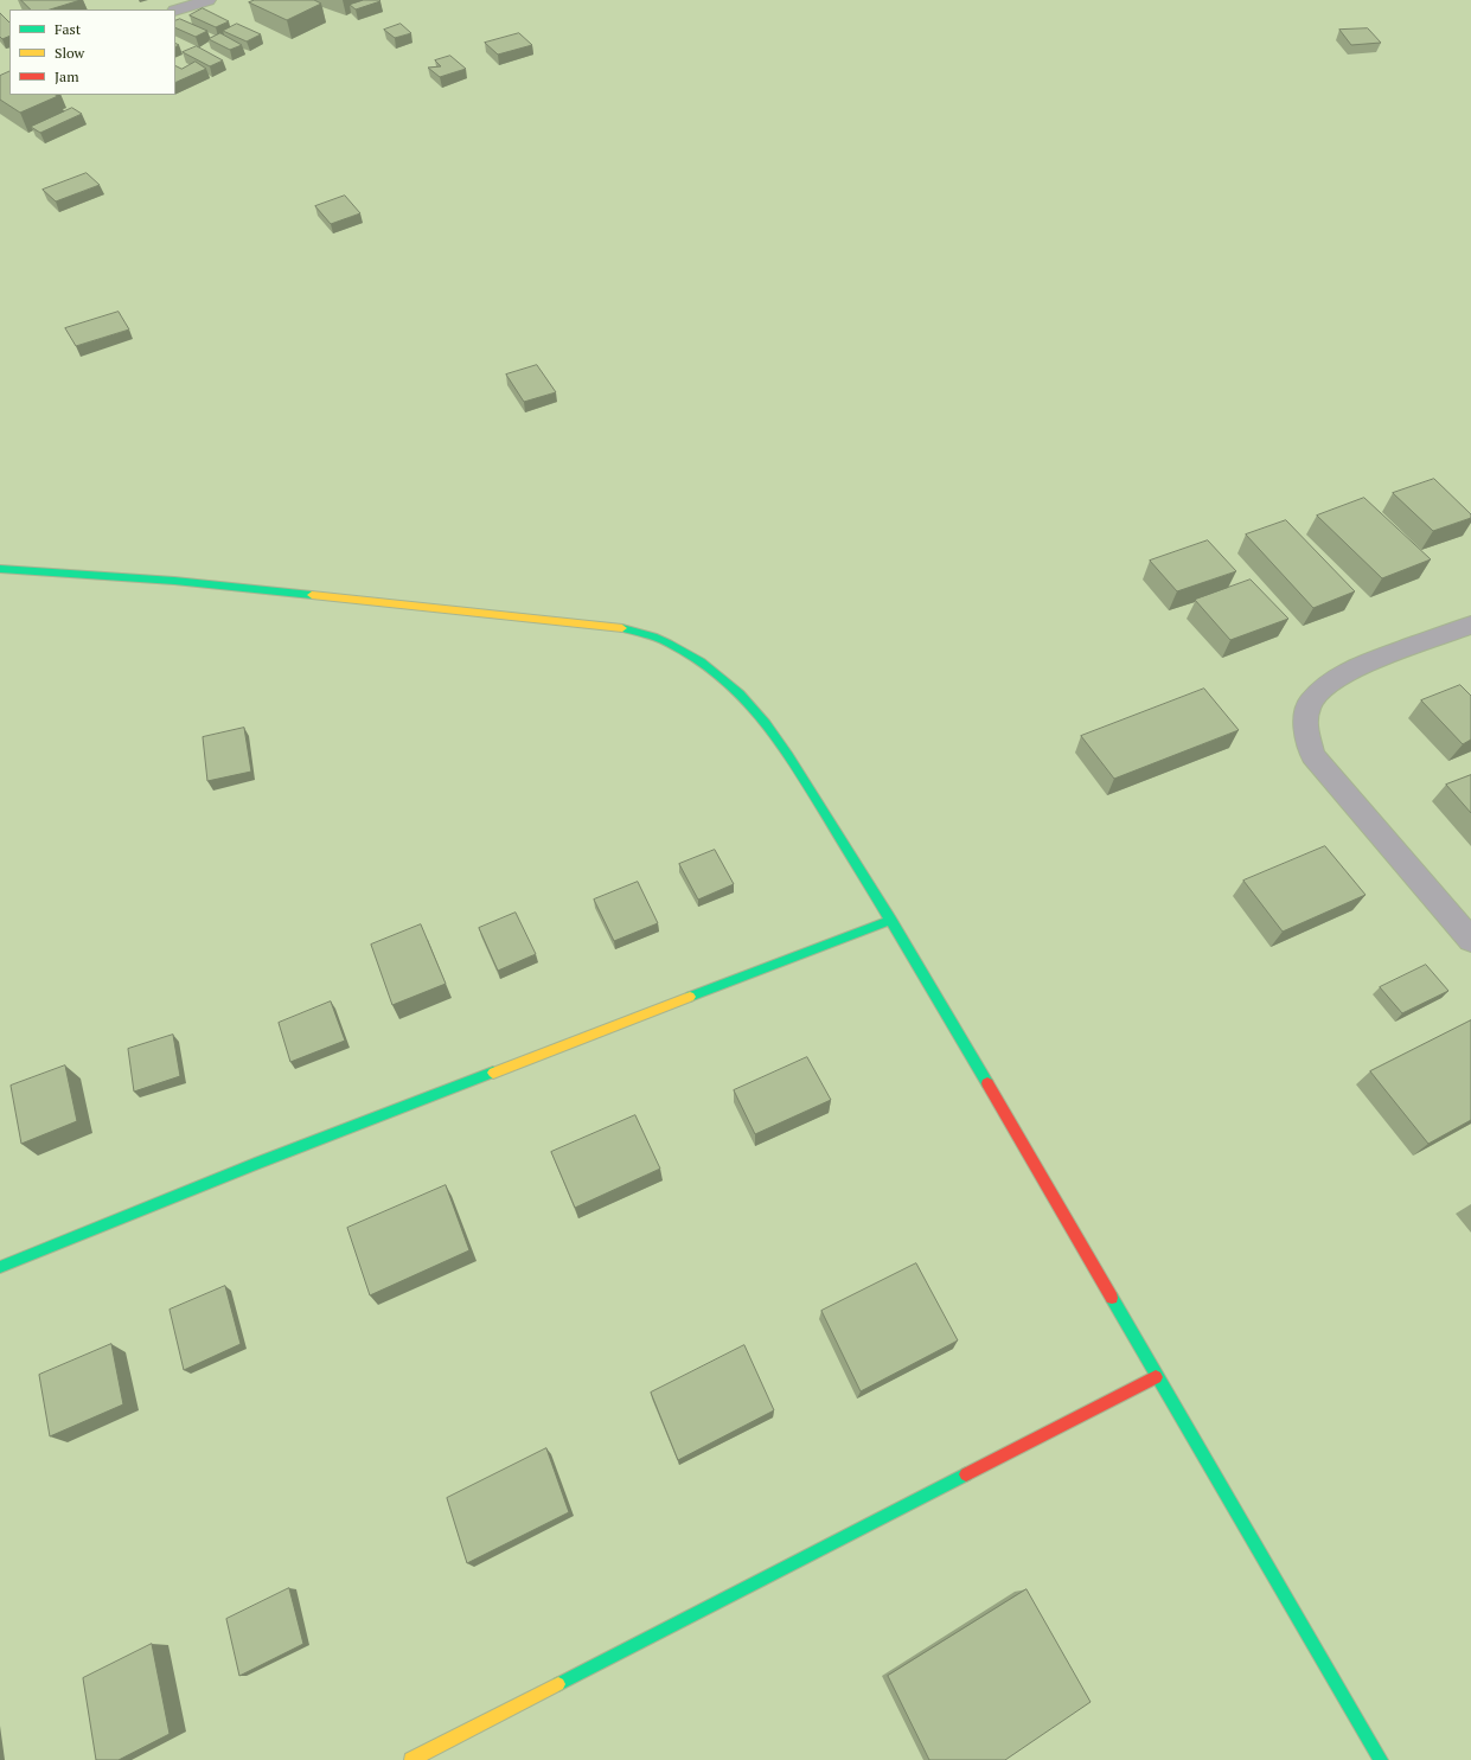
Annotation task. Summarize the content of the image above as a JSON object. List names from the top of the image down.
{
  "legend": ["Fast", "Slow", "Jam"]
}
